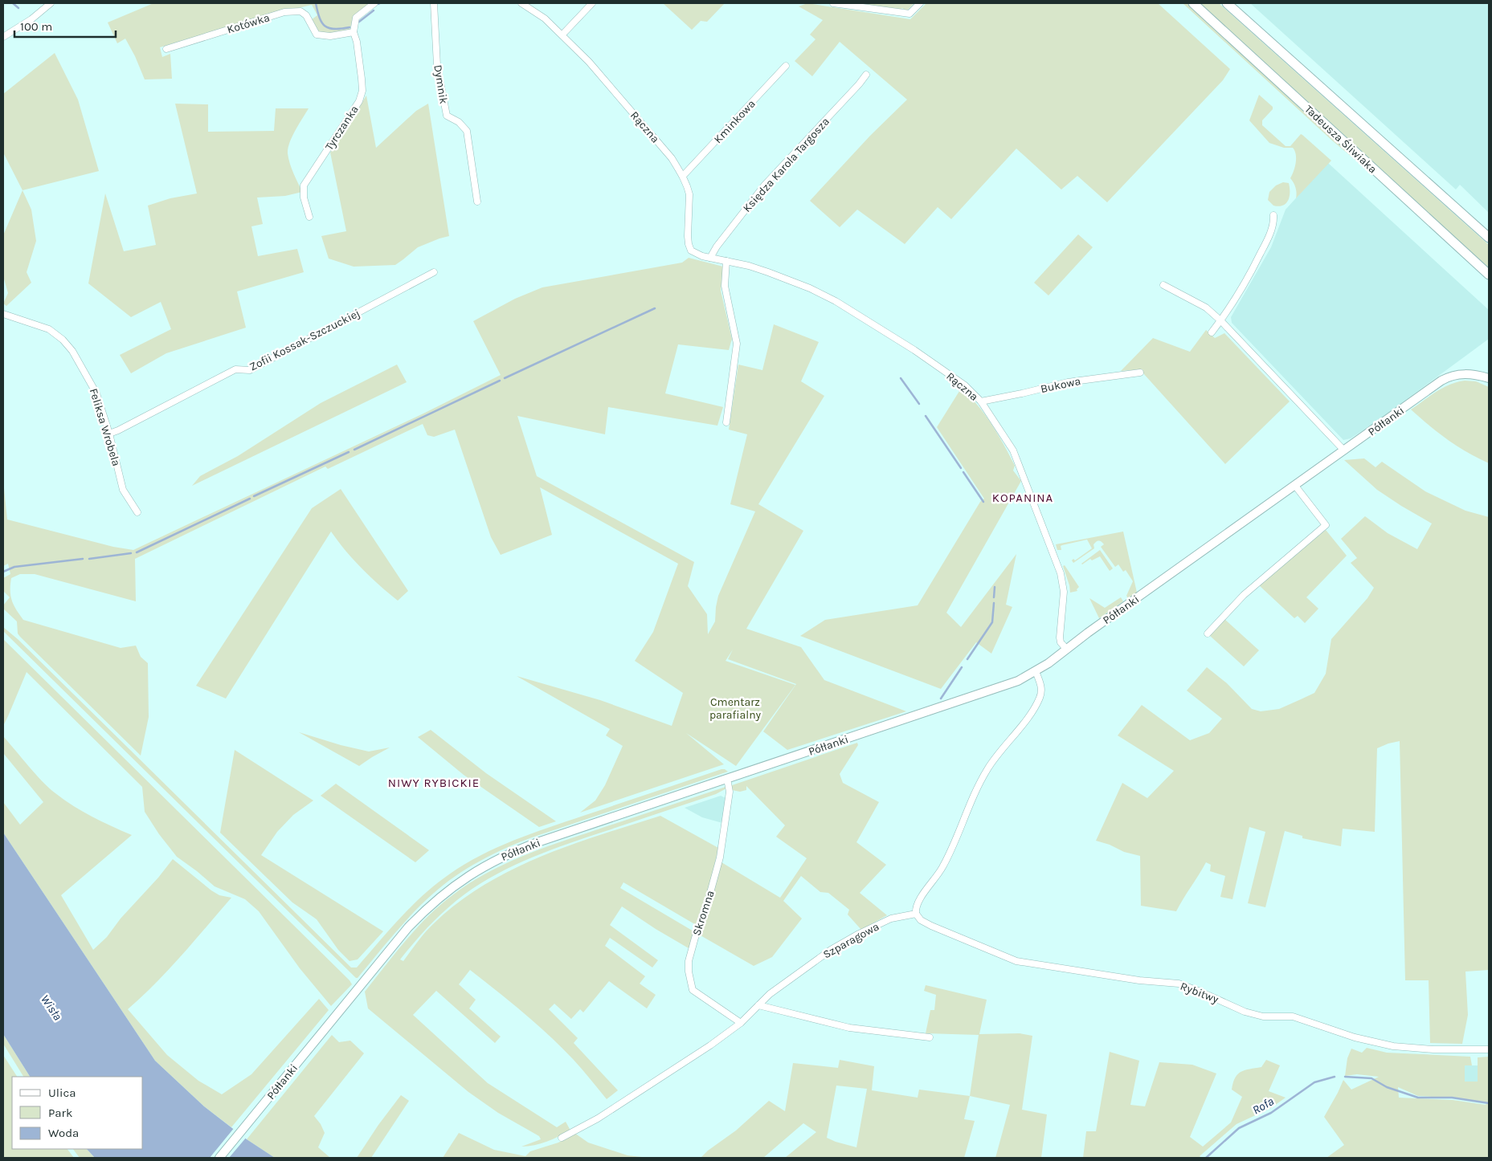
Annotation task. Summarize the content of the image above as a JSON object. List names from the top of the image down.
{
  "streets": {
    "main road": ["Tadeusza Śliwiaka"],
    "street": [
      "Kotówka",
      "Dymnik",
      "Kminkowa",
      "Rączna",
      "Tyrczanka",
      "Księdza Karola Targosza",
      "Zofii Kossak-Szczuckiej",
      "Bukowa",
      "Półłanki",
      "Feliksa Wrobela",
      "Skromna",
      "Szparagowa",
      "Rybitwy"
    ]
  },
  "crossings": [
    ["Kotówka", "Tyrczanka"],
    ["Kminkowa", "Rączna"],
    ["Rączna", "Księdza Karola Targosza"],
    ["Rączna", "Bukowa"],
    ["Rączna", "Półłanki"],
    ["Zofii Kossak-Szczuckiej", "Feliksa Wrobela"],
    ["Półłanki", "Skromna"],
    ["Skromna", "Szparagowa"],
    ["Szparagowa", "Rybitwy"]
  ],
  "districts": ["KOPANINA", "NIWY RYBICKIE"],
  "water": ["Wisła", "Rofa"],
  "parks": ["Cmentarz parafialny"],
  "legend": ["Ulica", "Park", "Woda"],
  "scale_bar": "100 m"
}
